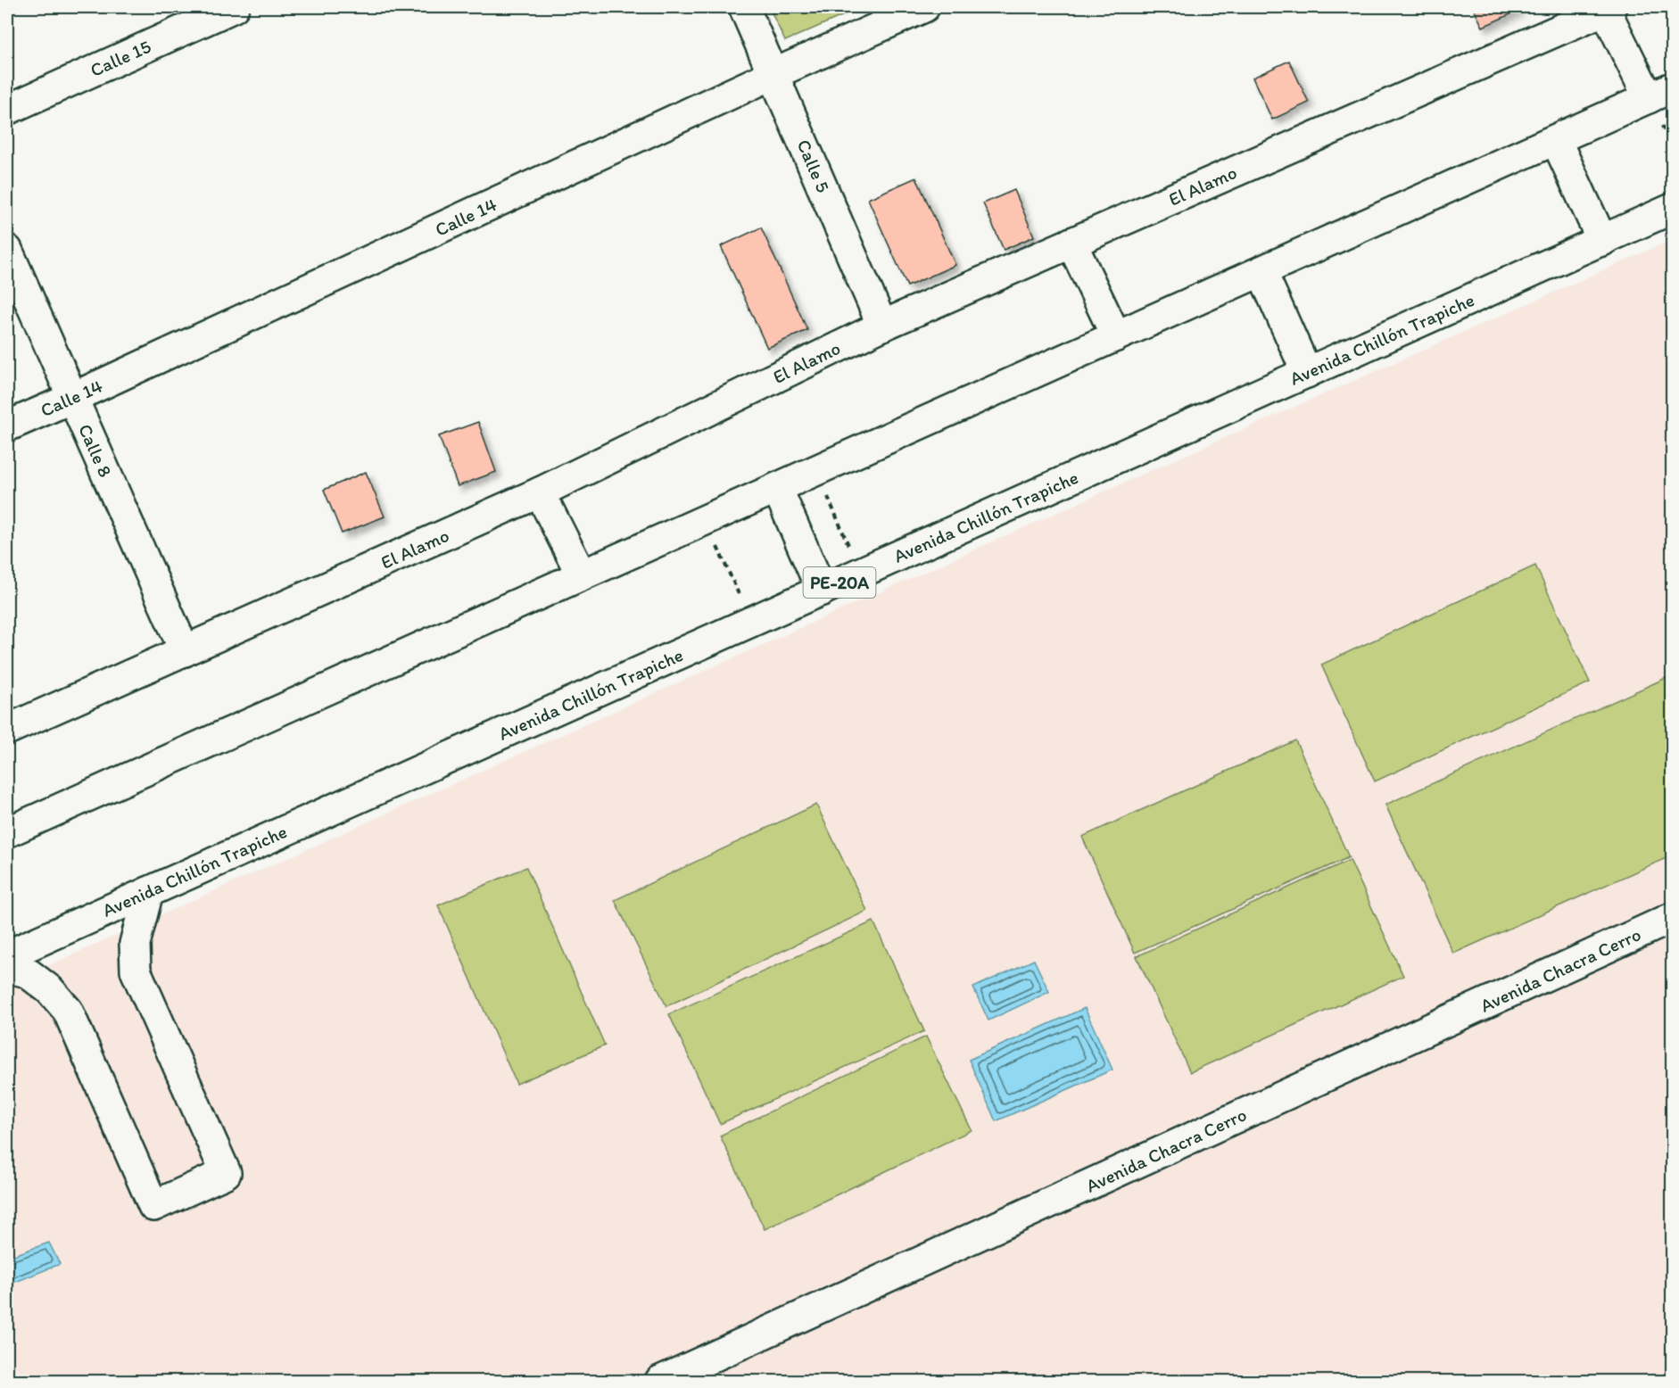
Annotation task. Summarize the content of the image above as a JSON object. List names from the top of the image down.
{
  "streets": {
    "street": [
      "Calle 15",
      "Calle 5",
      "El Alamo",
      "Calle 14",
      "Avenida Chillón Trapiche",
      "Calle 8",
      "PE-20A",
      "Avenida Chacra Cerro"
    ]
  },
  "crossings": [
    ["Calle 5", "El Alamo"],
    ["Calle 5", "Calle 14"],
    ["El Alamo", "Calle 8"],
    ["Calle 14", "Calle 8"]
  ]
}
